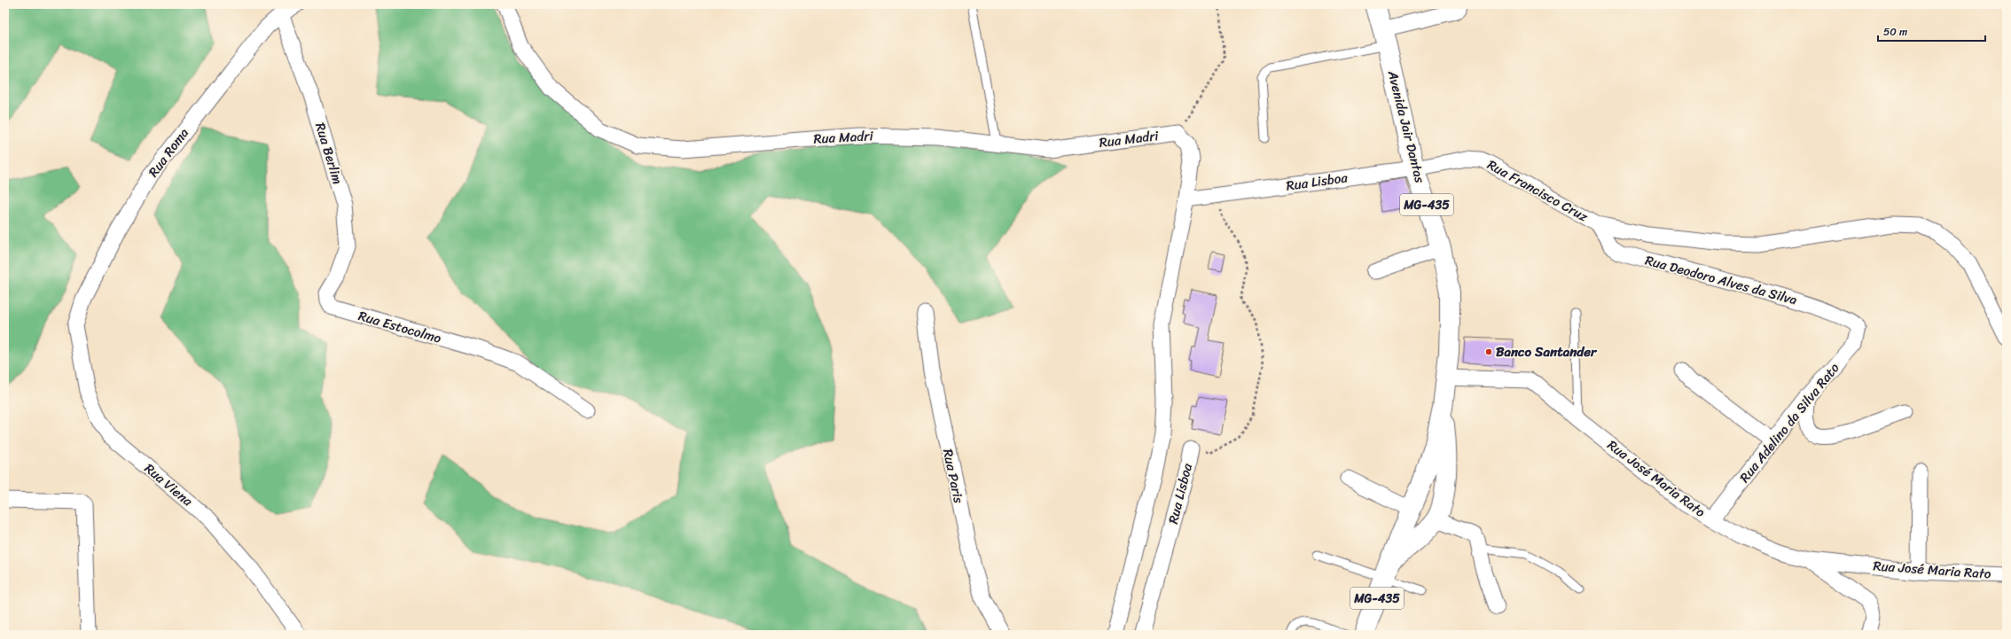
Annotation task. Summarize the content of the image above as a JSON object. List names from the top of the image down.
{
  "streets": {
    "main road": ["Avenida Jair Dantas", "MG-435"],
    "street": [
      "Rua Madri",
      "Rua Roma",
      "Rua Berlim",
      "Rua Lisboa",
      "Rua Francisco Cruz",
      "Rua Deodoro Alves da Silva",
      "Rua Estocolmo",
      "Rua Adelino da Silva Rato",
      "Rua Paris",
      "Rua José Maria Rato",
      "Rua Viena"
    ]
  },
  "crossings": [
    ["Avenida Jair Dantas", "Rua Lisboa"],
    ["Avenida Jair Dantas", "Rua Francisco Cruz"],
    ["Avenida Jair Dantas", "Rua José Maria Rato"],
    ["Rua Madri", "Rua Lisboa"],
    ["Rua Roma", "Rua Berlim"],
    ["Rua Roma", "Rua Viena"],
    ["Rua Berlim", "Rua Estocolmo"],
    ["Rua Lisboa", "Rua Francisco Cruz"],
    ["Rua Francisco Cruz", "Rua Deodoro Alves da Silva"],
    ["Rua Deodoro Alves da Silva", "Rua Adelino da Silva Rato"],
    ["Rua Adelino da Silva Rato", "Rua José Maria Rato"]
  ],
  "places": ["Banco Santander"],
  "scale_bar": "50 m"
}
